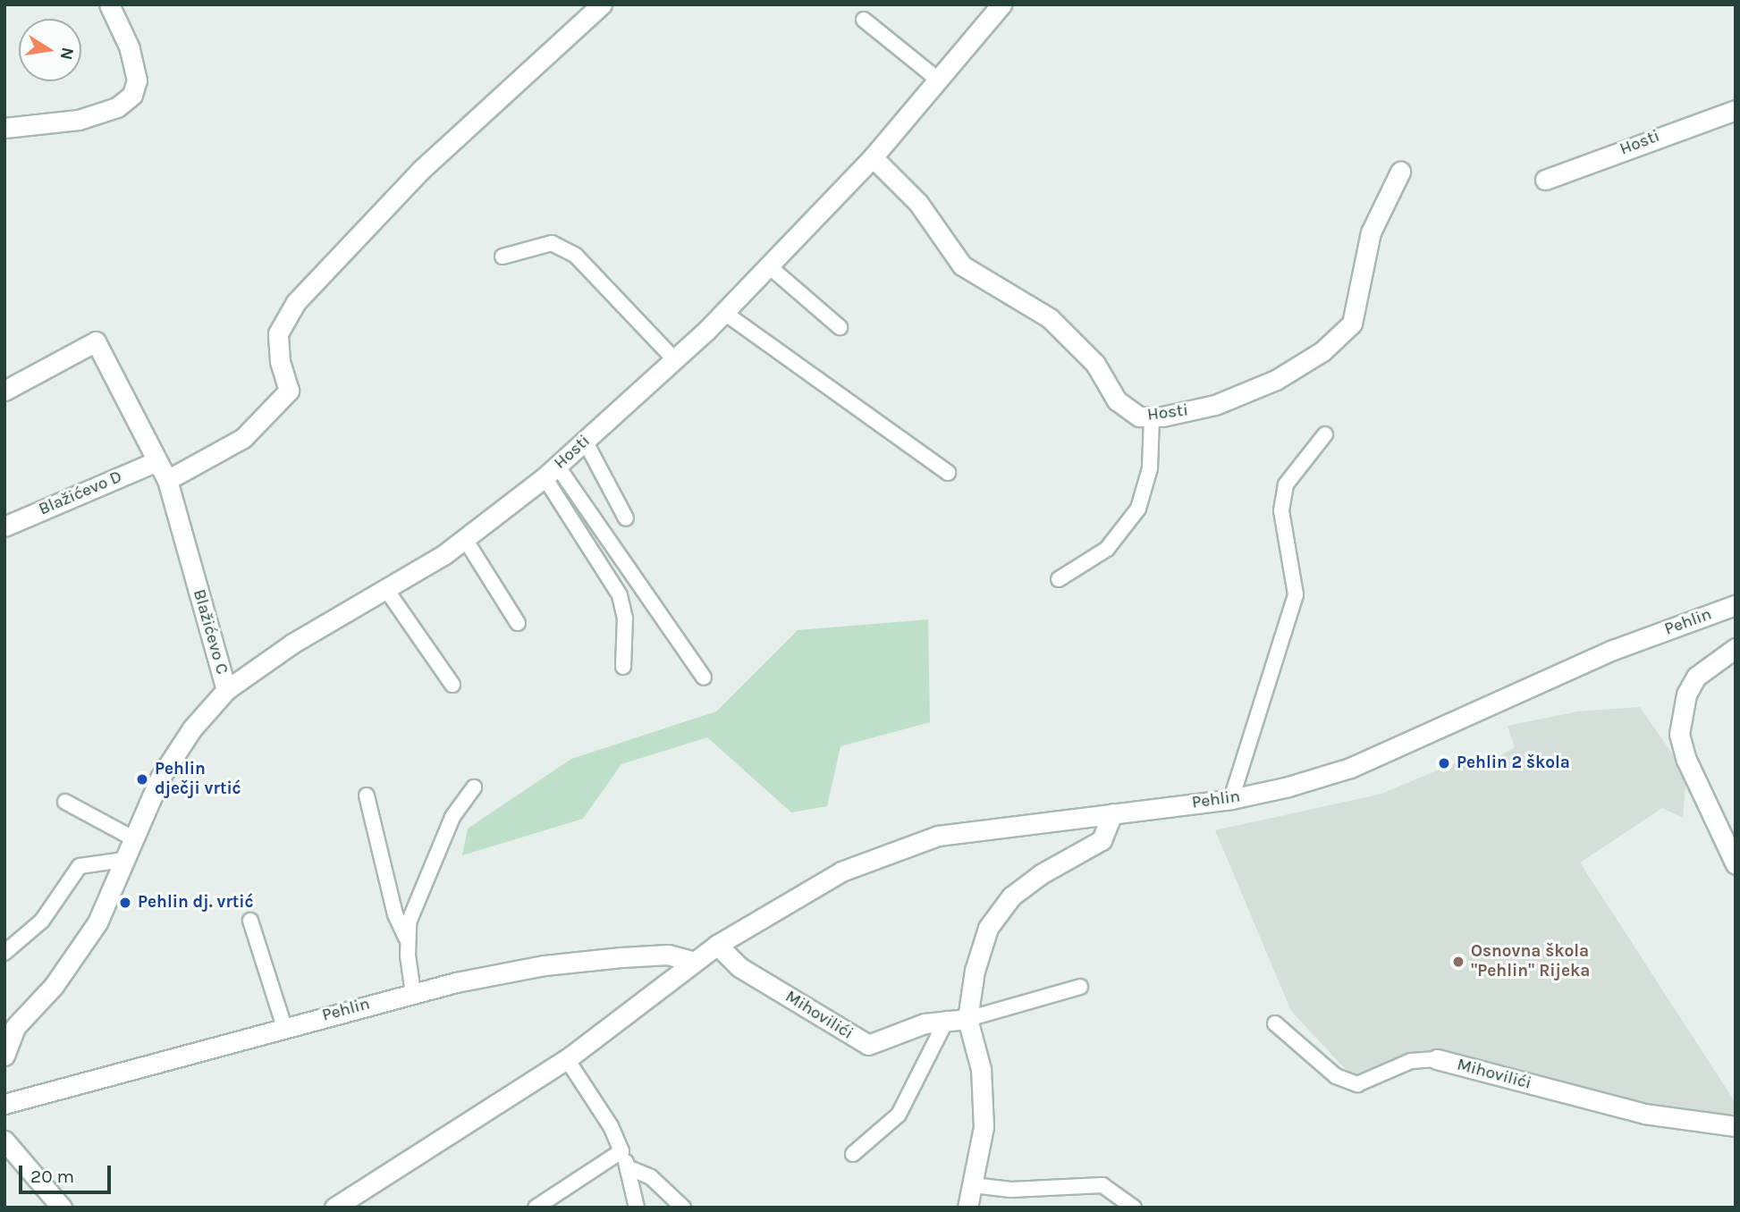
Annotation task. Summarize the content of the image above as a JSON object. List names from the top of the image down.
{
  "streets": {
    "street": [
      "Hosti",
      "Blažićevo D",
      "Pehlin",
      "Blažićevo C",
      "Mihovilići"
    ]
  },
  "crossings": [
    ["Hosti", "Blažićevo C"],
    ["Blažićevo D", "Blažićevo C"],
    ["Pehlin", "Mihovilići"]
  ],
  "places": [
    "Pehlin 2 škola",
    "Pehlin dječji vrtić",
    "Pehlin dj. vrtić",
    "Osnovna škola \"Pehlin\" Rijeka"
  ],
  "scale_bar": "20 m",
  "north": "right"
}
